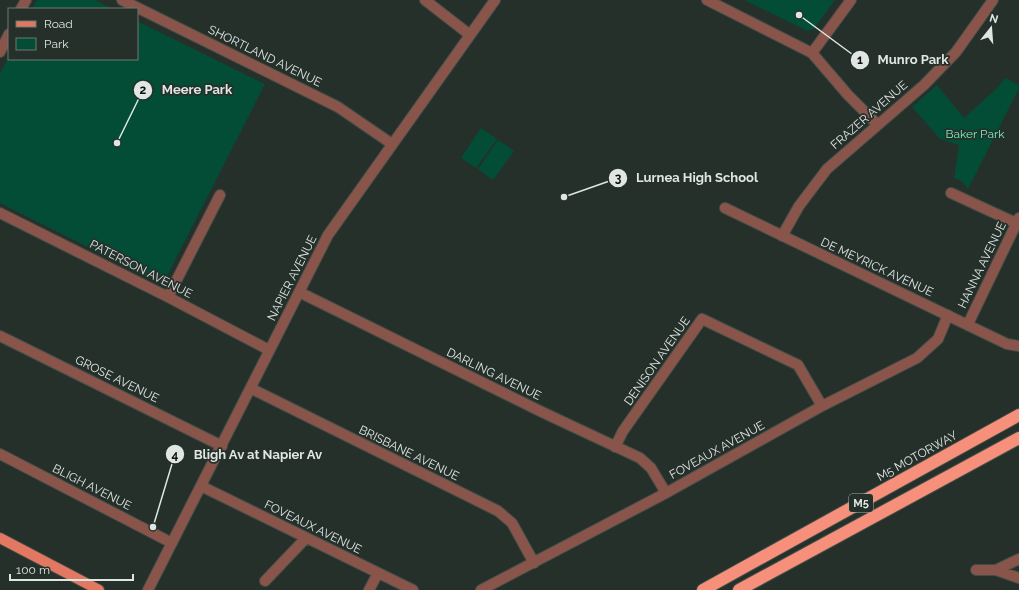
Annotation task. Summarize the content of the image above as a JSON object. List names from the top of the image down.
{
  "streets": {
    "highway": ["M5 MOTORWAY", "M5"],
    "street": [
      "SHORTLAND AVENUE",
      "FRAZER AVENUE",
      "HANNA AVENUE",
      "DE MEYRICK AVENUE",
      "PATERSON AVENUE",
      "NAPIER AVENUE",
      "DENISON AVENUE",
      "DARLING AVENUE",
      "GROSE AVENUE",
      "FOVEAUX AVENUE",
      "BRISBANE AVENUE",
      "BLIGH AVENUE"
    ]
  },
  "crossings": [
    ["SHORTLAND AVENUE", "NAPIER AVENUE"],
    ["FRAZER AVENUE", "DE MEYRICK AVENUE"],
    ["HANNA AVENUE", "DE MEYRICK AVENUE"],
    ["DE MEYRICK AVENUE", "FOVEAUX AVENUE"],
    ["PATERSON AVENUE", "NAPIER AVENUE"],
    ["NAPIER AVENUE", "DARLING AVENUE"],
    ["NAPIER AVENUE", "GROSE AVENUE"],
    ["NAPIER AVENUE", "FOVEAUX AVENUE"],
    ["NAPIER AVENUE", "BRISBANE AVENUE"],
    ["NAPIER AVENUE", "BLIGH AVENUE"],
    ["DENISON AVENUE", "DARLING AVENUE"],
    ["DENISON AVENUE", "FOVEAUX AVENUE"],
    ["DARLING AVENUE", "FOVEAUX AVENUE"],
    ["FOVEAUX AVENUE", "BRISBANE AVENUE"]
  ],
  "parks": ["Baker Park"],
  "places": [
    "Munro Park",
    "Meere Park",
    "Lurnea High School",
    "Bligh Av at Napier Av"
  ],
  "legend": ["Road", "Park"],
  "scale_bar": "100 m",
  "north": "top"
}
